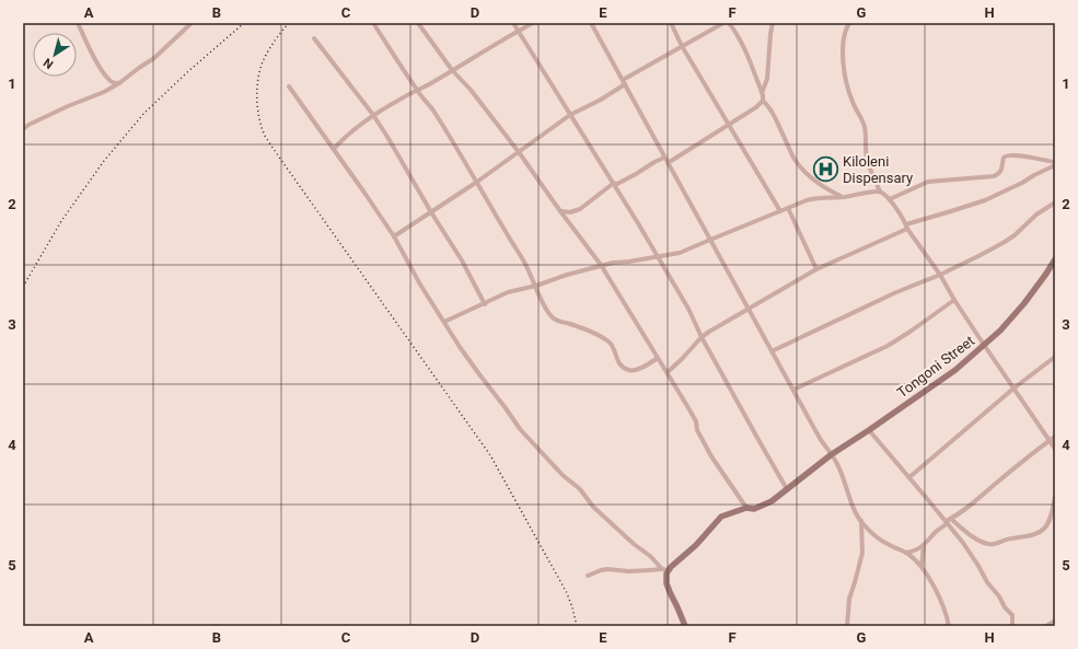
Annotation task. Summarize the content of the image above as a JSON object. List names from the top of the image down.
{
  "streets": {
    "street": ["Tongoni Street"]
  },
  "places": {
    "hospital": ["Kiloleni Dispensary"]
  },
  "north": "bottom left",
  "grid": {
    "columns": [
      "A",
      "B",
      "C",
      "D",
      "E",
      "F",
      "G",
      "H"
    ],
    "rows": [
      "1",
      "2",
      "3",
      "4",
      "5"
    ]
  }
}
